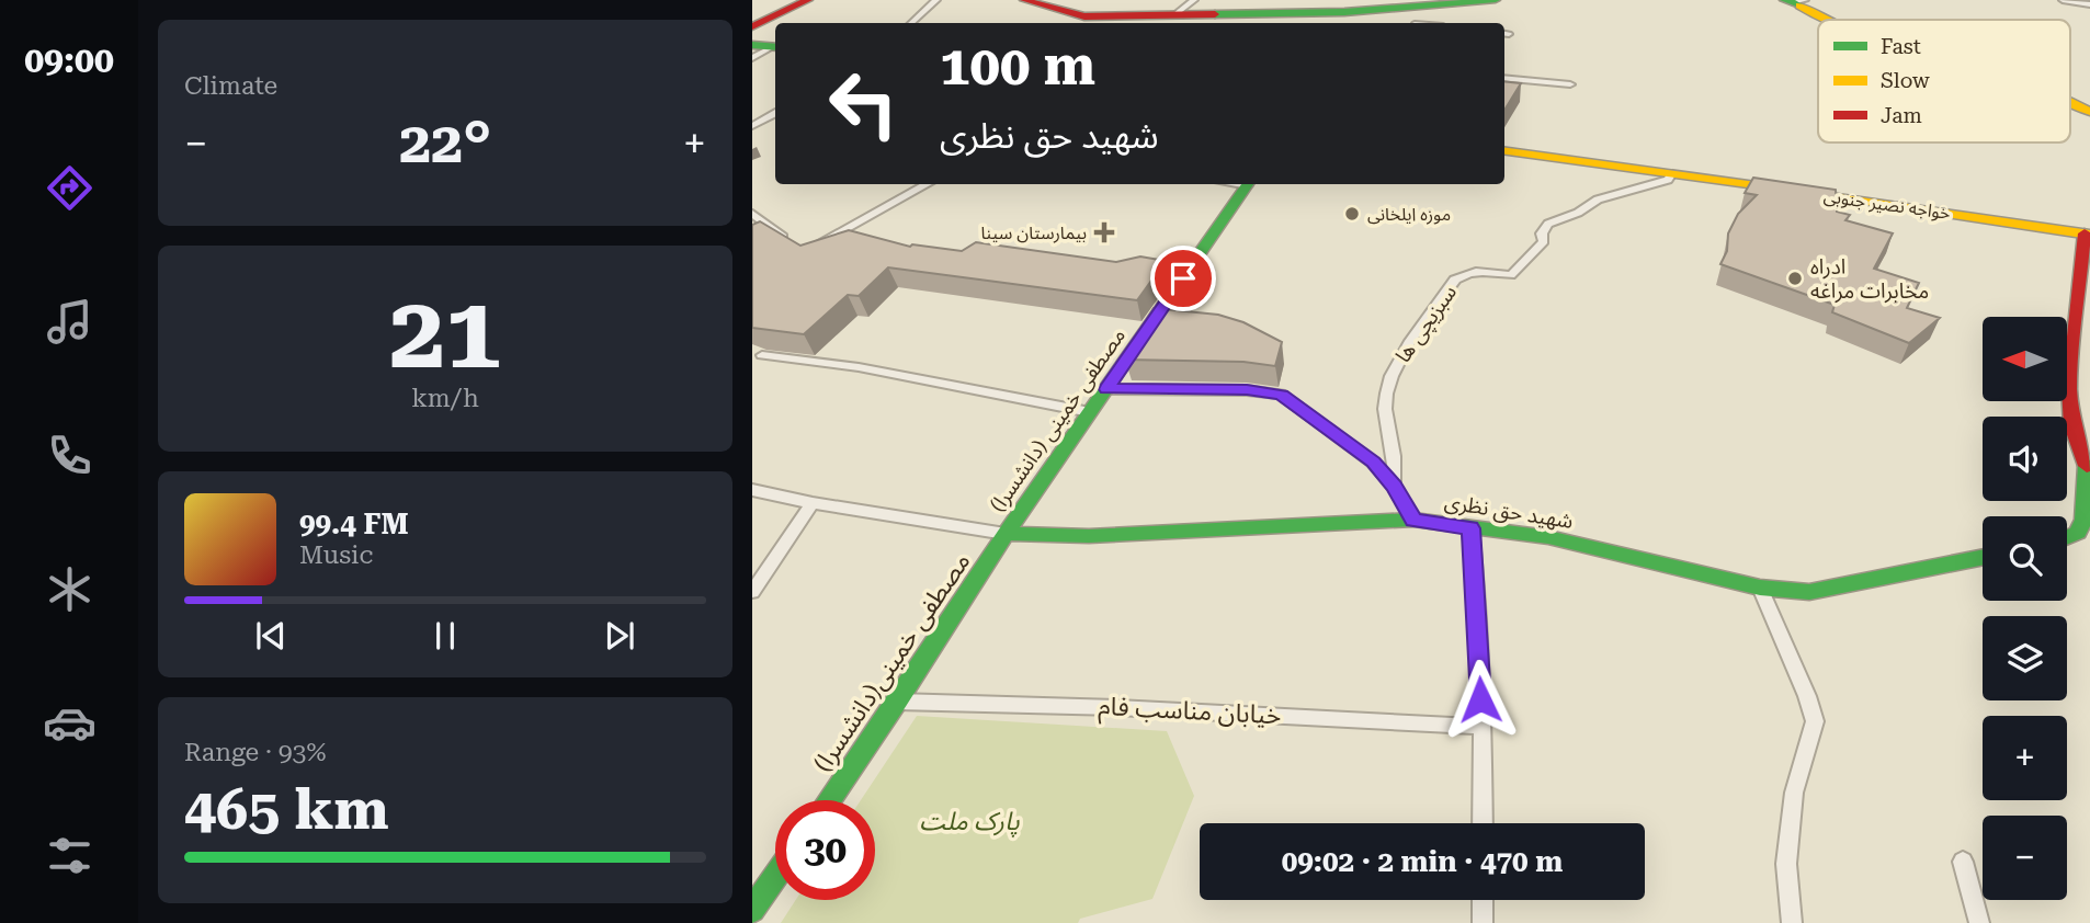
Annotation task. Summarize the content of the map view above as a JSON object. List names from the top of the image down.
{
  "streets": {
    "street": [
      "خواجه نصیر جنوبی",
      "سبزیچی ها",
      "مصطفی خمینی (دانشسرا)",
      "شهید حق نظری",
      "(دانشسرا)مصطفی خمینی",
      "خیابان مناسب فام"
    ]
  },
  "crossings": [
    ["خواجه نصیر جنوبی", "سبزیچی ها"],
    ["مصطفی خمینی (دانشسرا)", "شهید حق نظری"],
    ["مصطفی خمینی (دانشسرا)", "(دانشسرا)مصطفی خمینی"],
    ["شهید حق نظری", "(دانشسرا)مصطفی خمینی"],
    ["(دانشسرا)مصطفی خمینی", "خیابان مناسب فام"]
  ],
  "parks": ["پارک ملت"],
  "places": {
    "other": ["موزه ایلخانی", "ادراه مخابرات مراغه"],
    "health": ["بیمارستان سینا"]
  },
  "legend": ["Fast", "Slow", "Jam"],
  "north": "left",
  "page": {
    "tabs": "09:00",
    "tile": [
      "Climate",
      ["21", "km/h"],
      ["Range · 93%", "465 km"]
    ],
    "turn": ["100 m", "شهید حق نظری"],
    "heat": ["−", "22°", "+"],
    "map_buttons": ["+", "−"],
    "song": ["99.4 FM", "Music"],
    "limit": "30",
    "trip": "09:02 · 2 min · 470 m"
  }
}
